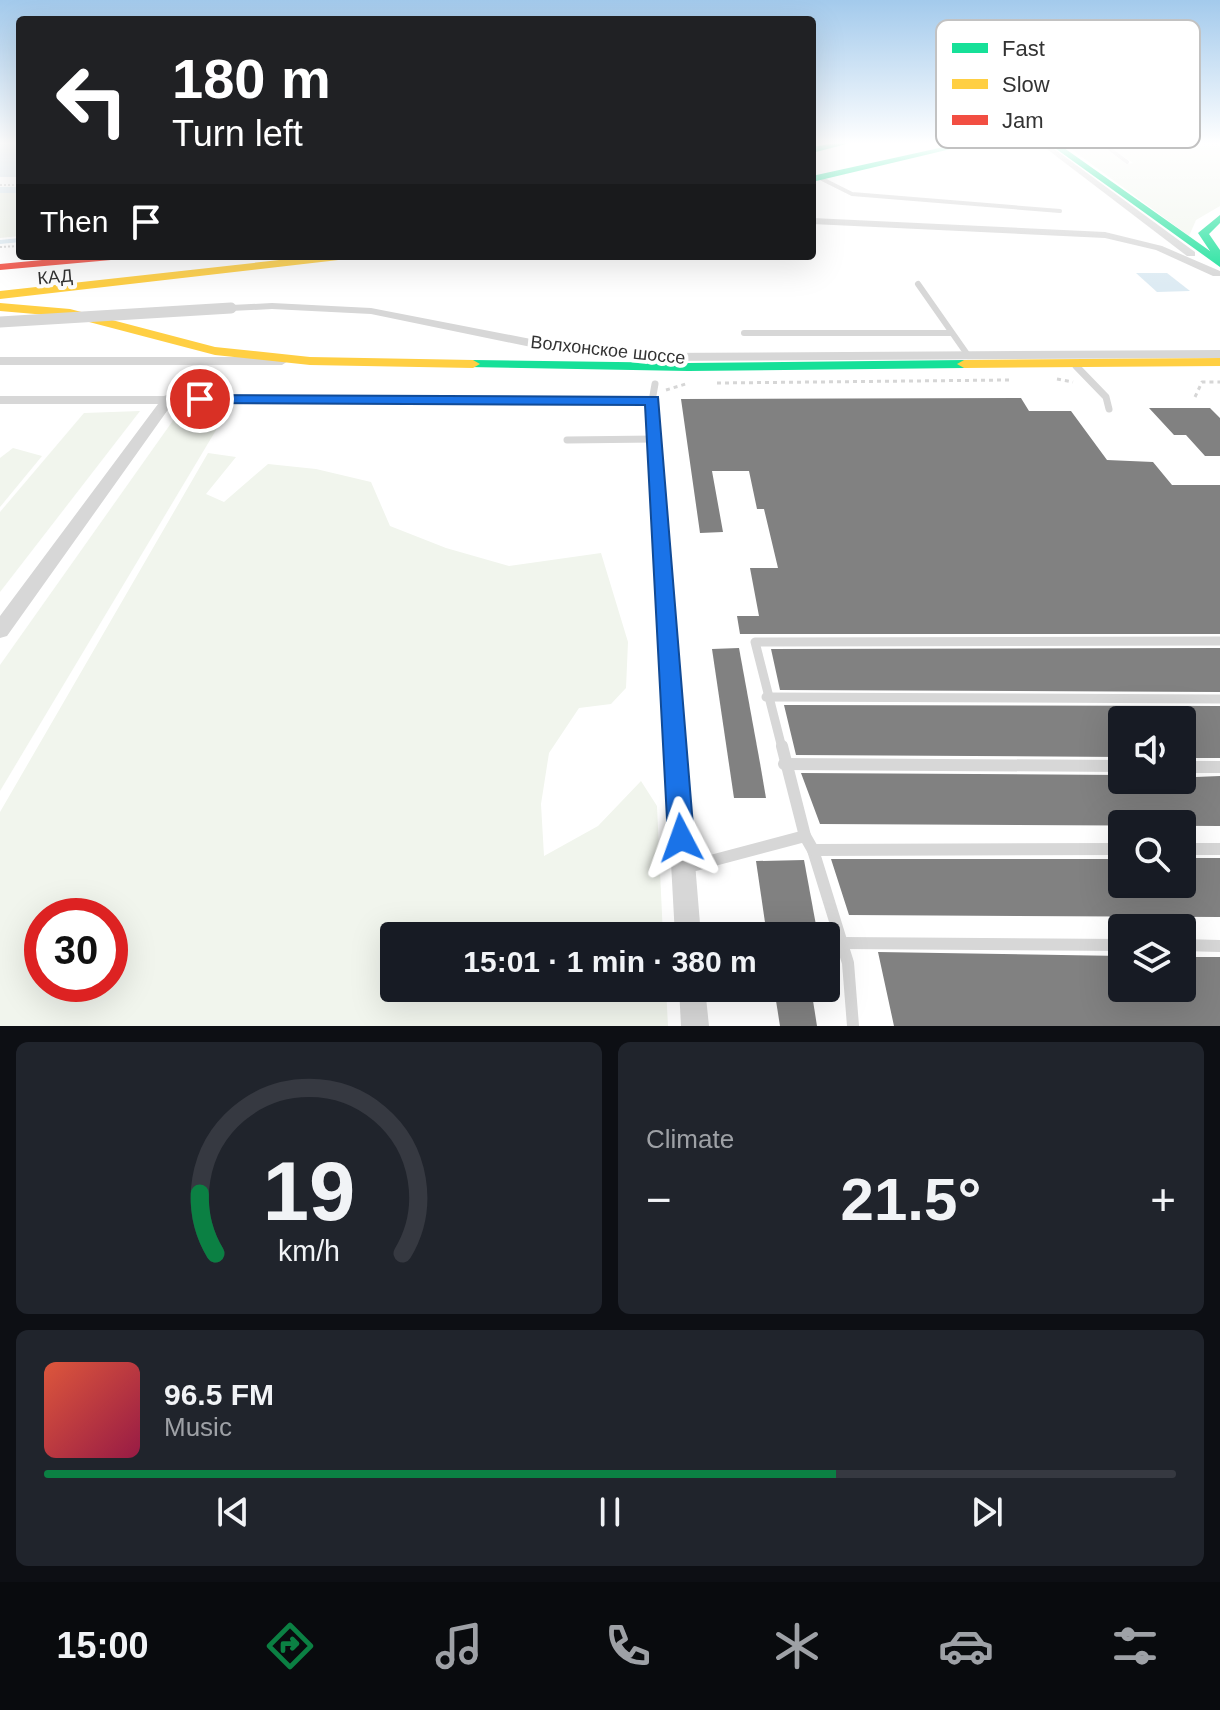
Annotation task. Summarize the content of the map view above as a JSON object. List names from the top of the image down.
{
  "streets": {
    "main road": ["КАД", "Волхонское шоссе"]
  },
  "legend": ["Fast", "Slow", "Jam"],
  "page": {
    "turn": ["180 m", "Turn left"],
    "then": "Then",
    "limit": "30",
    "trip": "15:01 · 1 min · 380 m",
    "tile": "Climate",
    "heat": ["−", "21.5°", "+"],
    "song": ["96.5 FM", "Music"],
    "tabs": "15:00",
    "gauge": ["19", "km/h"]
  }
}
